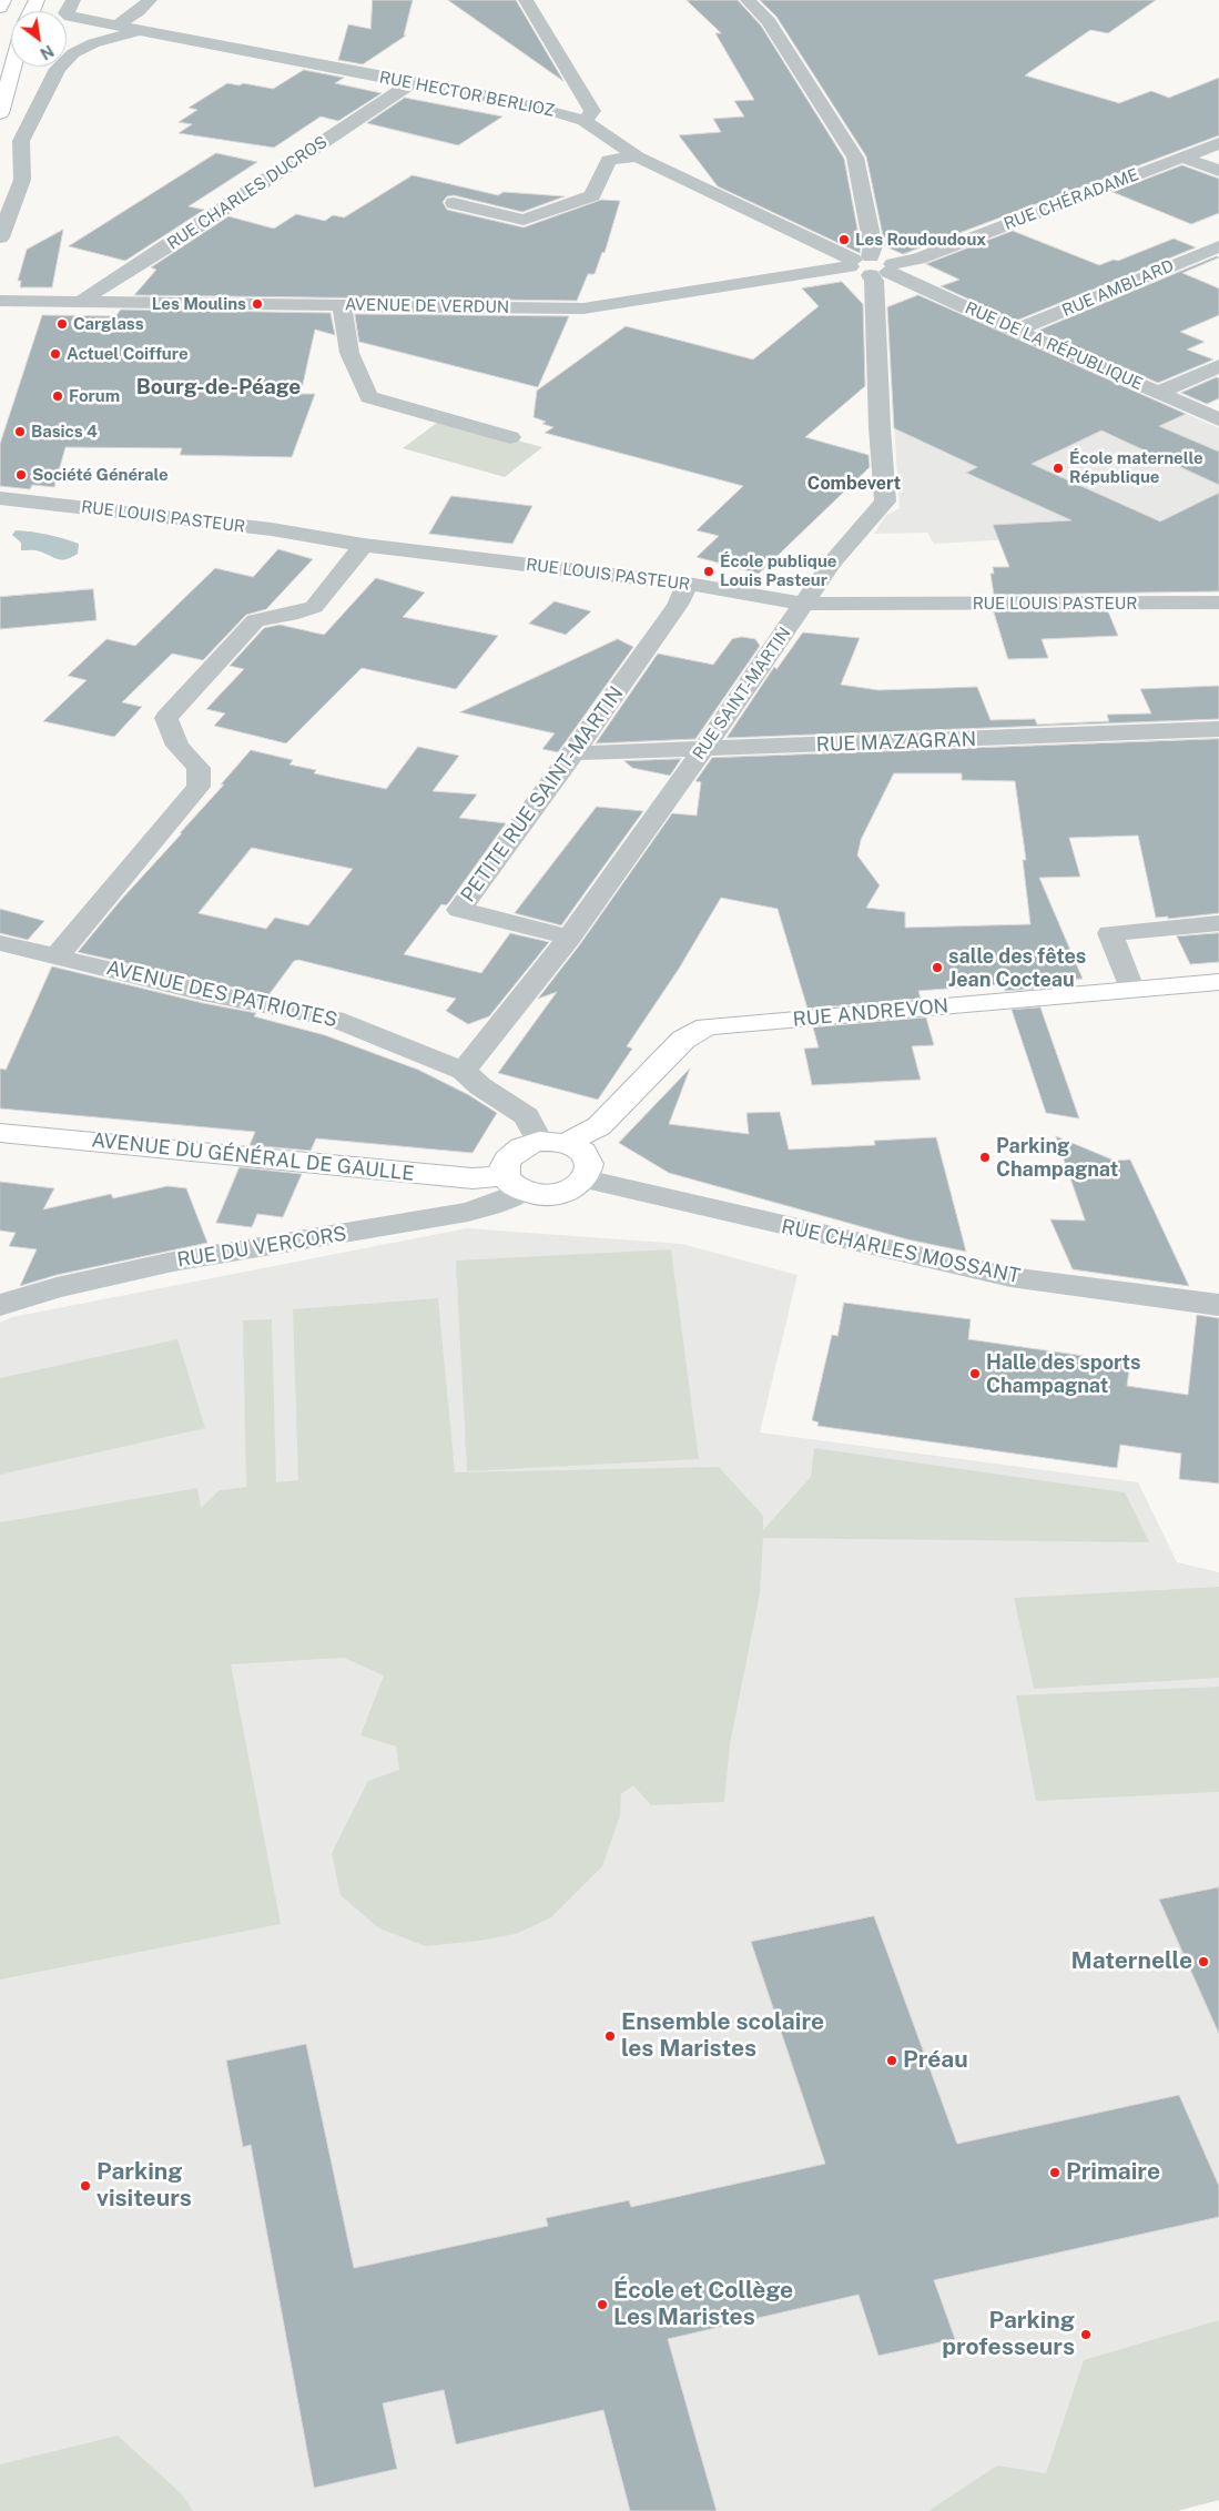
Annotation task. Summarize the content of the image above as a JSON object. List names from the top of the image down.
{
  "streets": {
    "main road": ["RUE ANDREVON", "AVENUE DU GÉNÉRAL DE GAULLE"],
    "street": [
      "RUE HECTOR BERLIOZ",
      "RUE CHARLES DUCROS",
      "RUE CHÉRADAME",
      "RUE AMBLARD",
      "AVENUE DE VERDUN",
      "RUE DE LA RÉPUBLIQUE",
      "RUE LOUIS PASTEUR",
      "RUE SAINT-MARTIN",
      "RUE MAZAGRAN",
      "PETITE RUE SAINT-MARTIN",
      "AVENUE DES PATRIOTES",
      "RUE DU VERCORS",
      "RUE CHARLES MOSSANT"
    ]
  },
  "crossings": [
    ["RUE HECTOR BERLIOZ", "RUE CHARLES DUCROS"],
    ["RUE HECTOR BERLIOZ", "RUE CHÉRADAME"],
    ["RUE HECTOR BERLIOZ", "AVENUE DE VERDUN"],
    ["RUE HECTOR BERLIOZ", "RUE DE LA RÉPUBLIQUE"],
    ["RUE HECTOR BERLIOZ", "RUE SAINT-MARTIN"],
    ["RUE CHARLES DUCROS", "AVENUE DE VERDUN"],
    ["RUE CHÉRADAME", "AVENUE DE VERDUN"],
    ["RUE CHÉRADAME", "RUE DE LA RÉPUBLIQUE"],
    ["RUE CHÉRADAME", "RUE SAINT-MARTIN"],
    ["RUE AMBLARD", "RUE DE LA RÉPUBLIQUE"],
    ["AVENUE DE VERDUN", "RUE DE LA RÉPUBLIQUE"],
    ["AVENUE DE VERDUN", "RUE SAINT-MARTIN"],
    ["RUE DE LA RÉPUBLIQUE", "RUE SAINT-MARTIN"],
    ["RUE LOUIS PASTEUR", "RUE SAINT-MARTIN"],
    ["RUE LOUIS PASTEUR", "PETITE RUE SAINT-MARTIN"],
    ["RUE SAINT-MARTIN", "RUE MAZAGRAN"],
    ["RUE SAINT-MARTIN", "PETITE RUE SAINT-MARTIN"],
    ["RUE SAINT-MARTIN", "AVENUE DES PATRIOTES"],
    ["RUE MAZAGRAN", "PETITE RUE SAINT-MARTIN"],
    ["AVENUE DES PATRIOTES", "RUE ANDREVON"],
    ["AVENUE DES PATRIOTES", "AVENUE DU GÉNÉRAL DE GAULLE"],
    ["AVENUE DES PATRIOTES", "RUE DU VERCORS"],
    ["AVENUE DES PATRIOTES", "RUE CHARLES MOSSANT"],
    ["RUE ANDREVON", "AVENUE DU GÉNÉRAL DE GAULLE"],
    ["RUE ANDREVON", "RUE DU VERCORS"],
    ["RUE ANDREVON", "RUE CHARLES MOSSANT"],
    ["AVENUE DU GÉNÉRAL DE GAULLE", "RUE DU VERCORS"],
    ["AVENUE DU GÉNÉRAL DE GAULLE", "RUE CHARLES MOSSANT"],
    ["RUE DU VERCORS", "RUE CHARLES MOSSANT"]
  ],
  "districts": ["Bourg-de-Péage", "Combevert"],
  "places": [
    "Les Roudoudoux",
    "Les Moulins",
    "Carglass",
    "Actuel Coiffure",
    "Forum",
    "Basics 4",
    "École maternelle République",
    "Société Générale",
    "École publique Louis Pasteur",
    "salle des fêtes Jean Cocteau",
    "Parking Champagnat",
    "Halle des sports Champagnat",
    "Maternelle",
    "Ensemble scolaire les Maristes",
    "Préau",
    "Primaire",
    "Parking visiteurs",
    "École et Collège Les Maristes",
    "Parking professeurs"
  ],
  "north": "bottom right"
}
